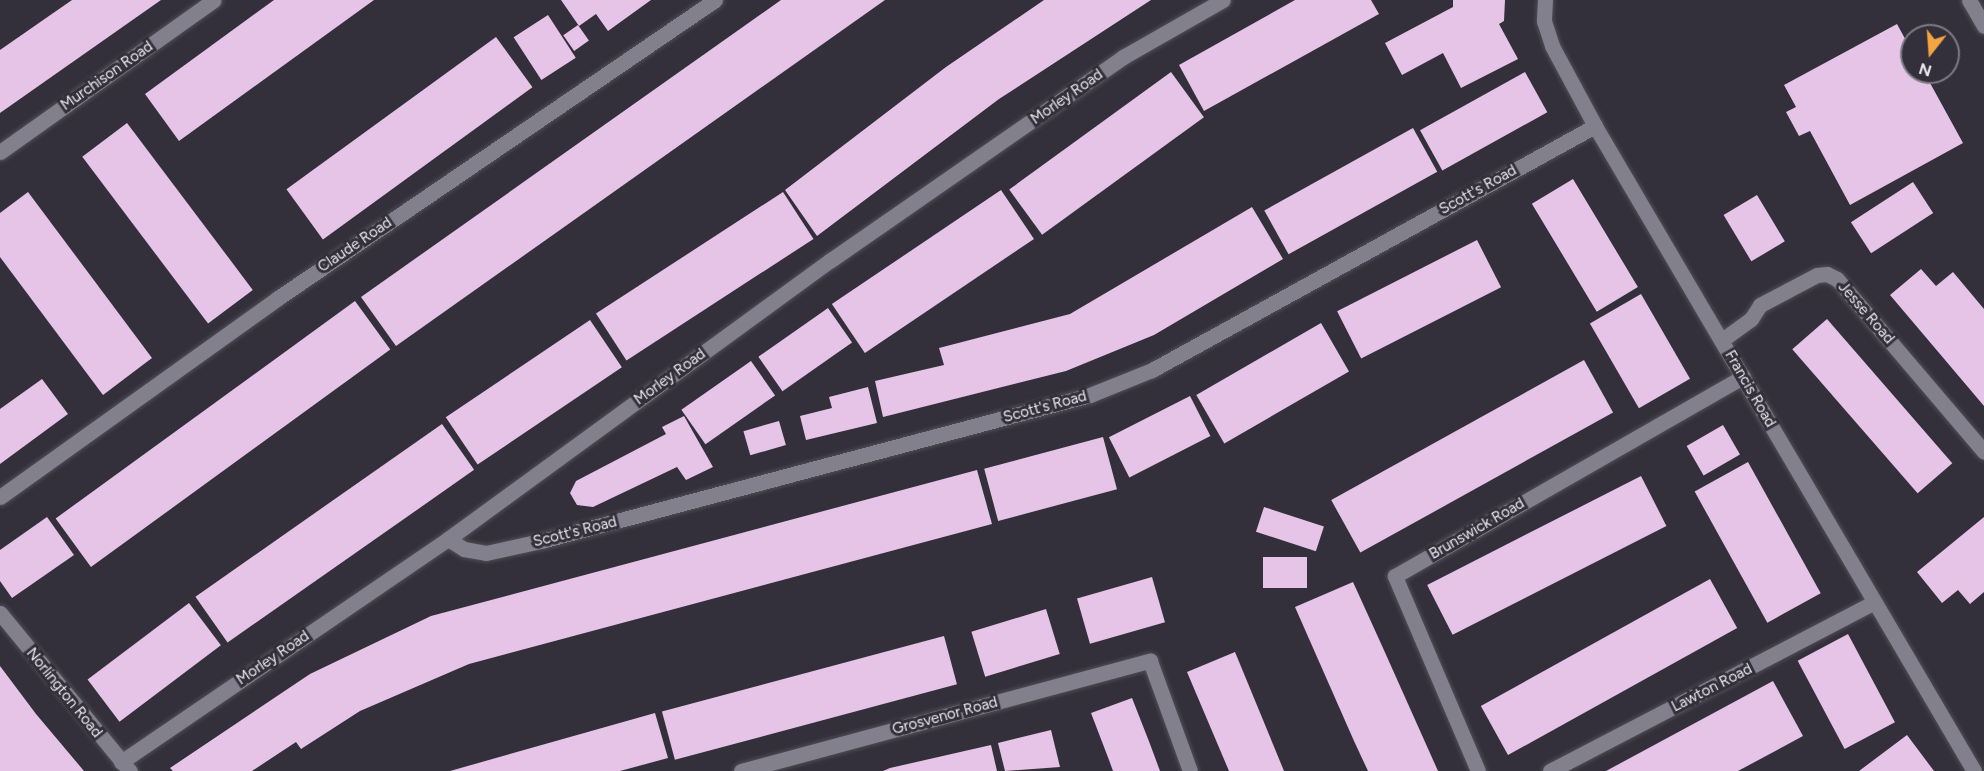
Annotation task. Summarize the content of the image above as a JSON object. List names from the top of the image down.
{
  "streets": {
    "street": [
      "Murchison Road",
      "Morley Road",
      "Scott's Road",
      "Claude Road",
      "Jesse Road",
      "Francis Road",
      "Brunswick Road",
      "Lawton Road",
      "Norlington Road",
      "Grosvenor Road"
    ]
  },
  "crossings": [
    ["Morley Road", "Scott's Road"],
    ["Morley Road", "Norlington Road"],
    ["Scott's Road", "Francis Road"],
    ["Jesse Road", "Francis Road"],
    ["Francis Road", "Brunswick Road"],
    ["Francis Road", "Lawton Road"]
  ],
  "north": "bottom"
}
